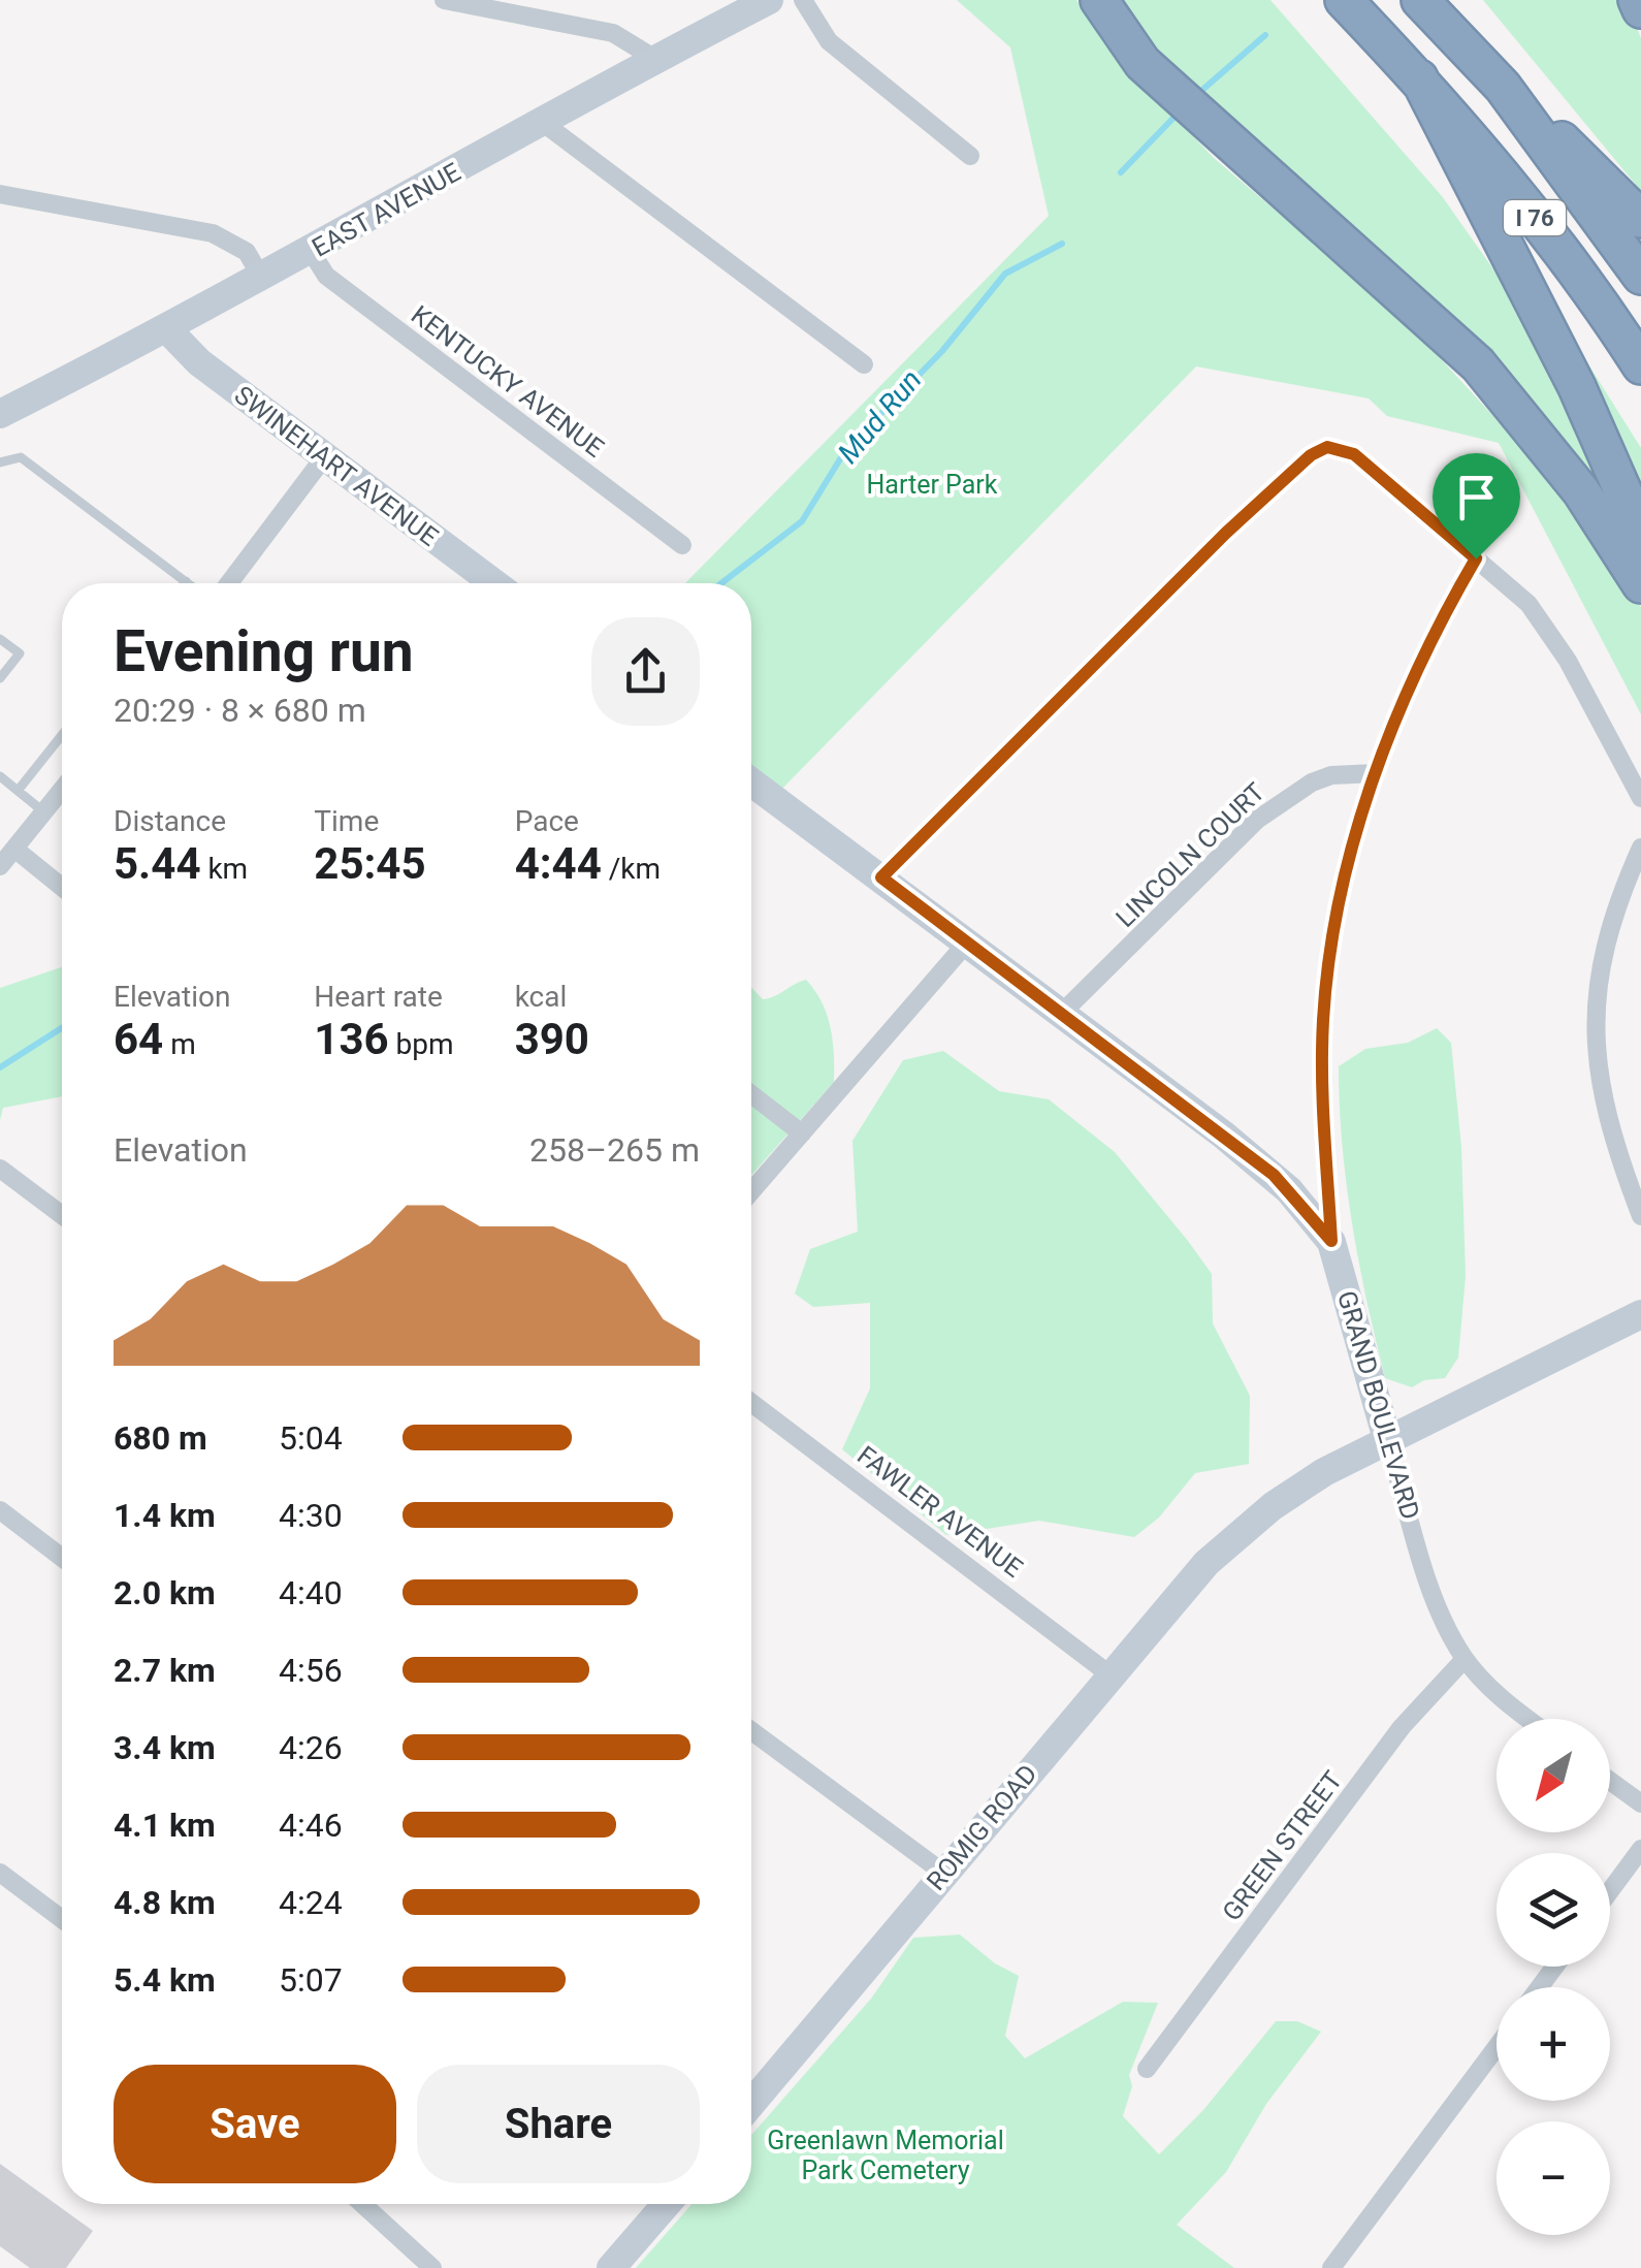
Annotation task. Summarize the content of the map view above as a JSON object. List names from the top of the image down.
{
  "streets": {
    "highway": ["I 76"],
    "street": [
      "EAST AVENUE",
      "KENTUCKY AVENUE",
      "SWINEHART AVENUE",
      "LINCOLN COURT",
      "GRAND BOULEVARD",
      "FAWLER AVENUE",
      "ROMIG ROAD",
      "GREEN STREET"
    ]
  },
  "crossings": [
    ["EAST AVENUE", "KENTUCKY AVENUE"],
    ["EAST AVENUE", "SWINEHART AVENUE"],
    ["LINCOLN COURT", "GRAND BOULEVARD"],
    ["GRAND BOULEVARD", "ROMIG ROAD"],
    ["GRAND BOULEVARD", "GREEN STREET"],
    ["FAWLER AVENUE", "ROMIG ROAD"]
  ],
  "water": ["Mud Run"],
  "parks": ["Harter Park", "Greenlawn Memorial Park Cemetery"],
  "north": "bottom left",
  "page": {
    "heading": ["Evening run", "20:29 · 8 × 680 m"],
    "stats": [
      ["Distance", "5.44 km"],
      ["Time", "25:45"],
      ["Pace", "4:44 /km"],
      ["Elevation", "64 m"],
      ["Heart rate", "136 bpm"],
      ["kcal", "390"]
    ],
    "chart": ["Elevation", "258–265 m"],
    "list": [
      {
        "name": "680 m",
        "note": "5:04"
      },
      {
        "name": "1.4 km",
        "note": "4:30"
      },
      {
        "name": "2.0 km",
        "note": "4:40"
      },
      {
        "name": "2.7 km",
        "note": "4:56"
      },
      {
        "name": "3.4 km",
        "note": "4:26"
      },
      {
        "name": "4.1 km",
        "note": "4:46"
      },
      {
        "name": "4.8 km",
        "note": "4:24"
      },
      {
        "name": "5.4 km",
        "note": "5:07"
      }
    ],
    "map_buttons": ["+", "−"],
    "buttons": ["Save", "Share"]
  }
}
